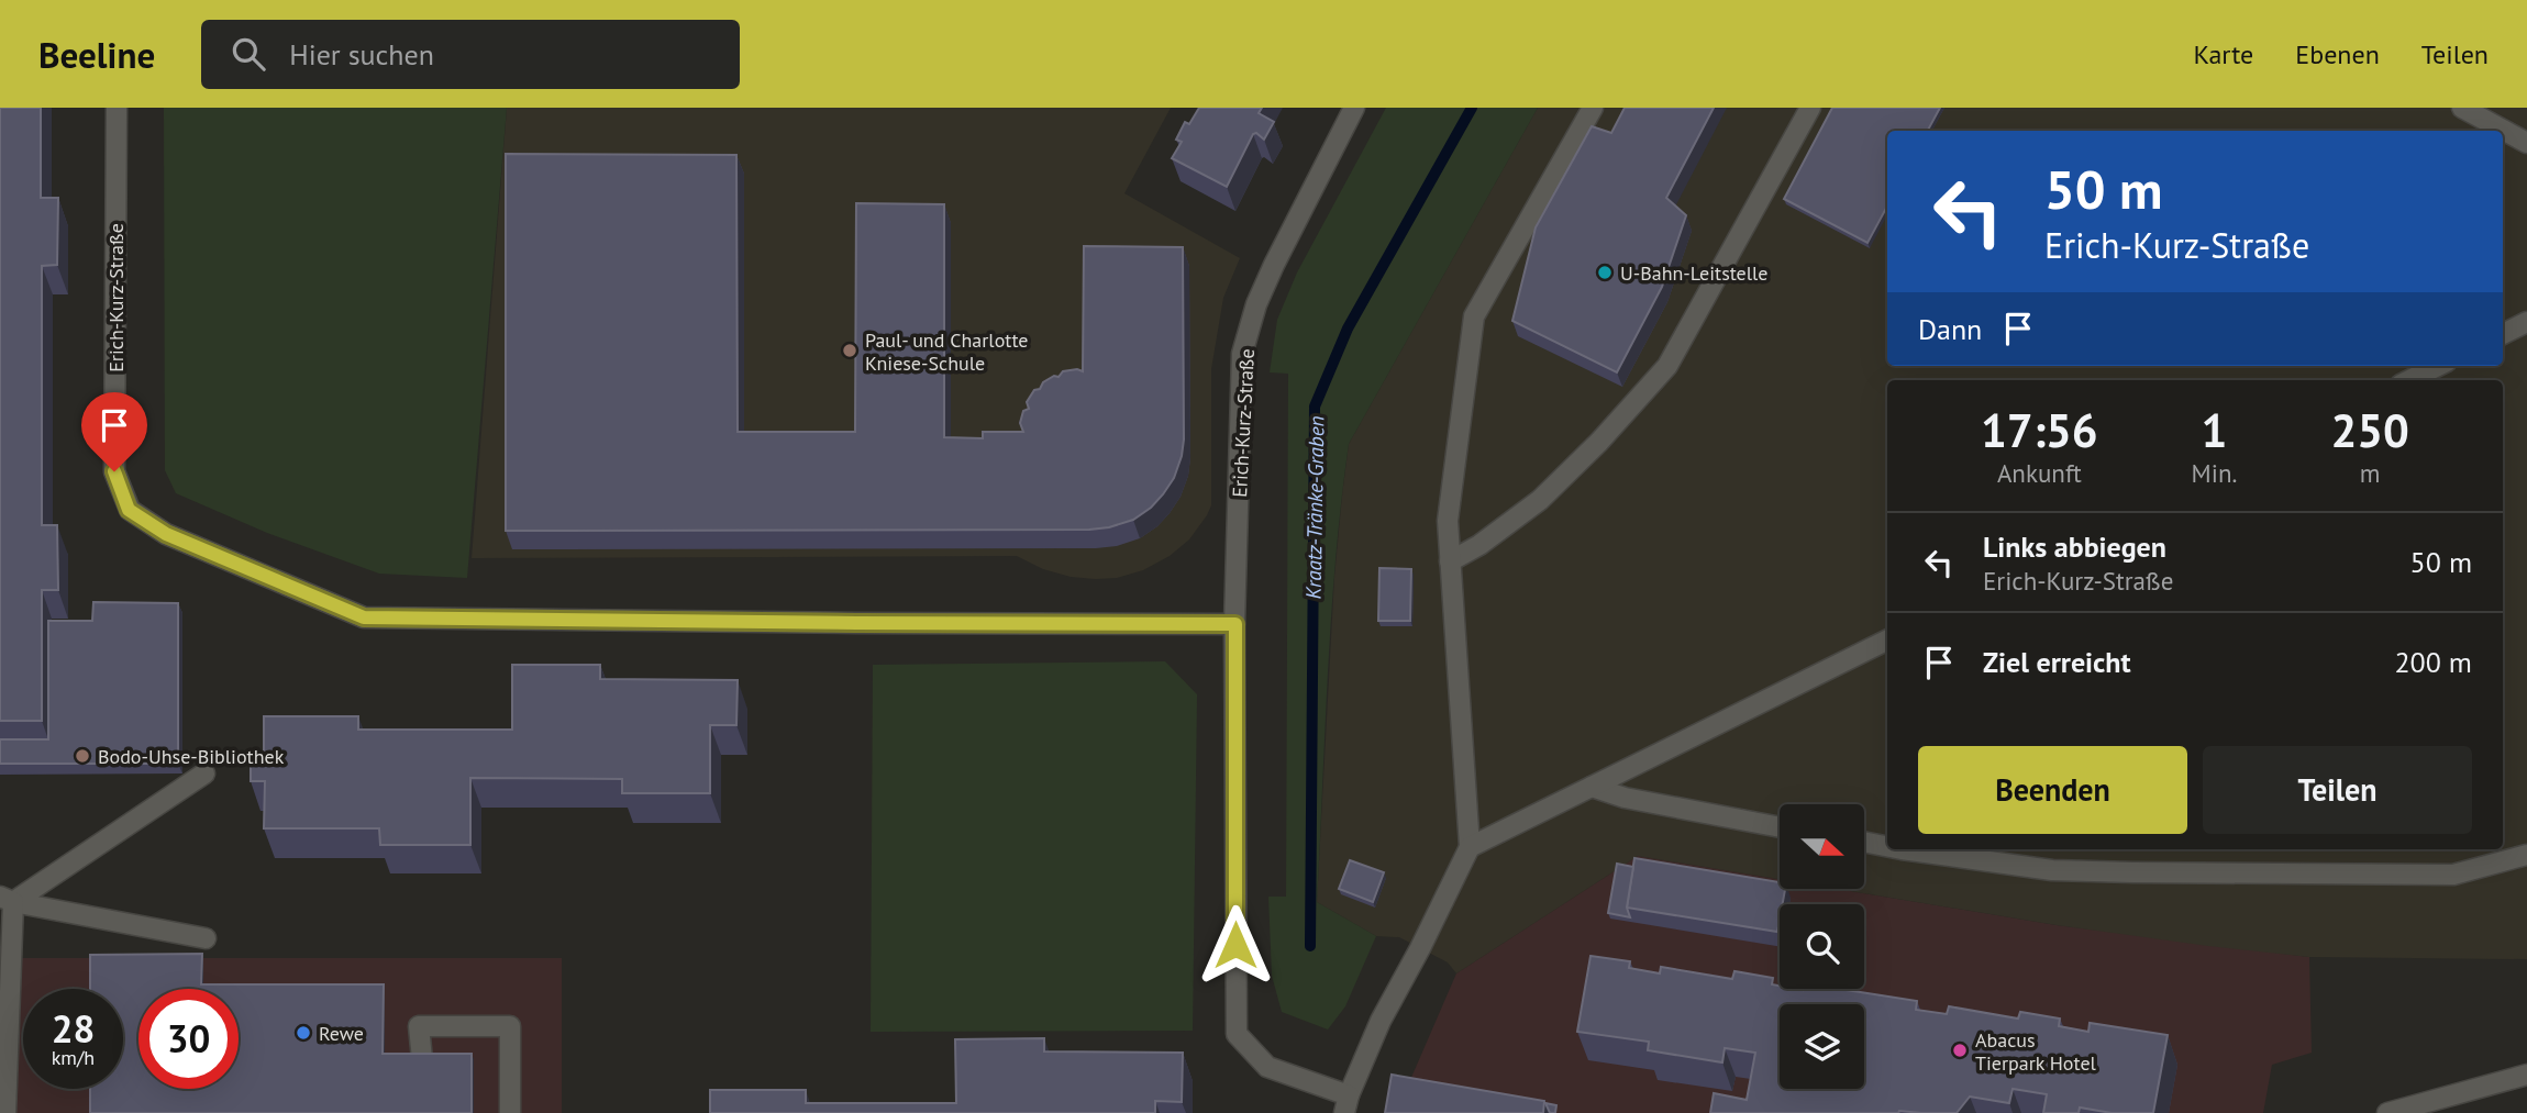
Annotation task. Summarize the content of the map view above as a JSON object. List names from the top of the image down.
{
  "streets": {
    "street": ["Erich-Kurz-Straße"]
  },
  "water": ["Kraatz-Tränke-Graben"],
  "places": [
    "U-Bahn-Leitstelle",
    "Paul- und Charlotte Kniese-Schule",
    "Bodo-Uhse-Bibliothek",
    "Rewe",
    "Abacus Tierpark Hotel"
  ],
  "north": "right",
  "page": {
    "header": "Beeline",
    "search": "Hier suchen",
    "nav": ["Karte", "Ebenen", "Teilen"],
    "turn": ["50 m", "Erich-Kurz-Straße"],
    "then": "Dann",
    "eta": [
      "17:56",
      "Ankunft",
      "1",
      "Min.",
      "250",
      "m"
    ],
    "list": [
      {
        "name": "Links abbiegen",
        "note": "Erich-Kurz-Straße",
        "value": "50 m"
      },
      {
        "name": "Ziel erreicht",
        "value": "200 m"
      }
    ],
    "buttons": ["Beenden", "Teilen"],
    "speed": "28 km/h",
    "limit": "30"
  }
}
